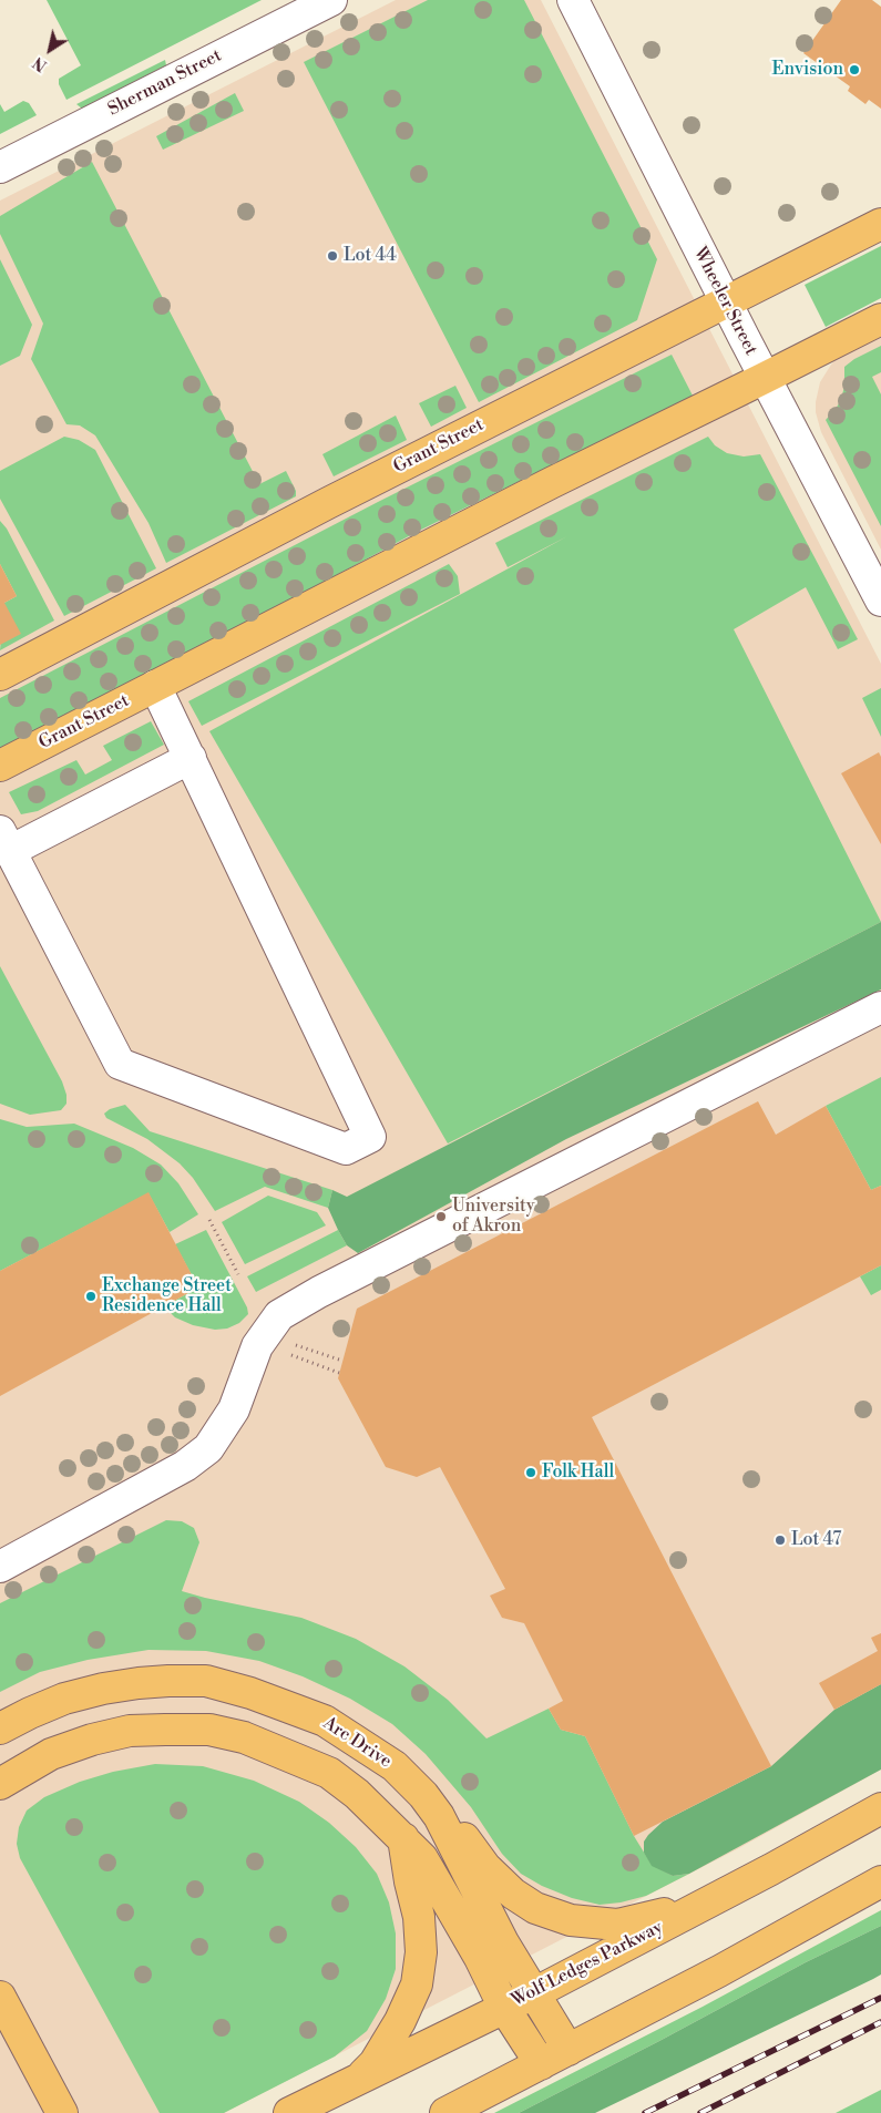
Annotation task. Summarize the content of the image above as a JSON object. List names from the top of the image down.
{
  "streets": {
    "main road": ["Grant Street", "Arc Drive", "Wolf Ledges Parkway"],
    "street": ["Sherman Street", "Wheeler Street"]
  },
  "crossings": [
    ["Wheeler Street", "Grant Street"],
    ["Arc Drive", "Wolf Ledges Parkway"]
  ],
  "places": [
    "Envision",
    "Lot 44",
    "University of Akron",
    "Exchange Street Residence Hall",
    "Folk Hall",
    "Lot 47"
  ],
  "north": "bottom left"
}
